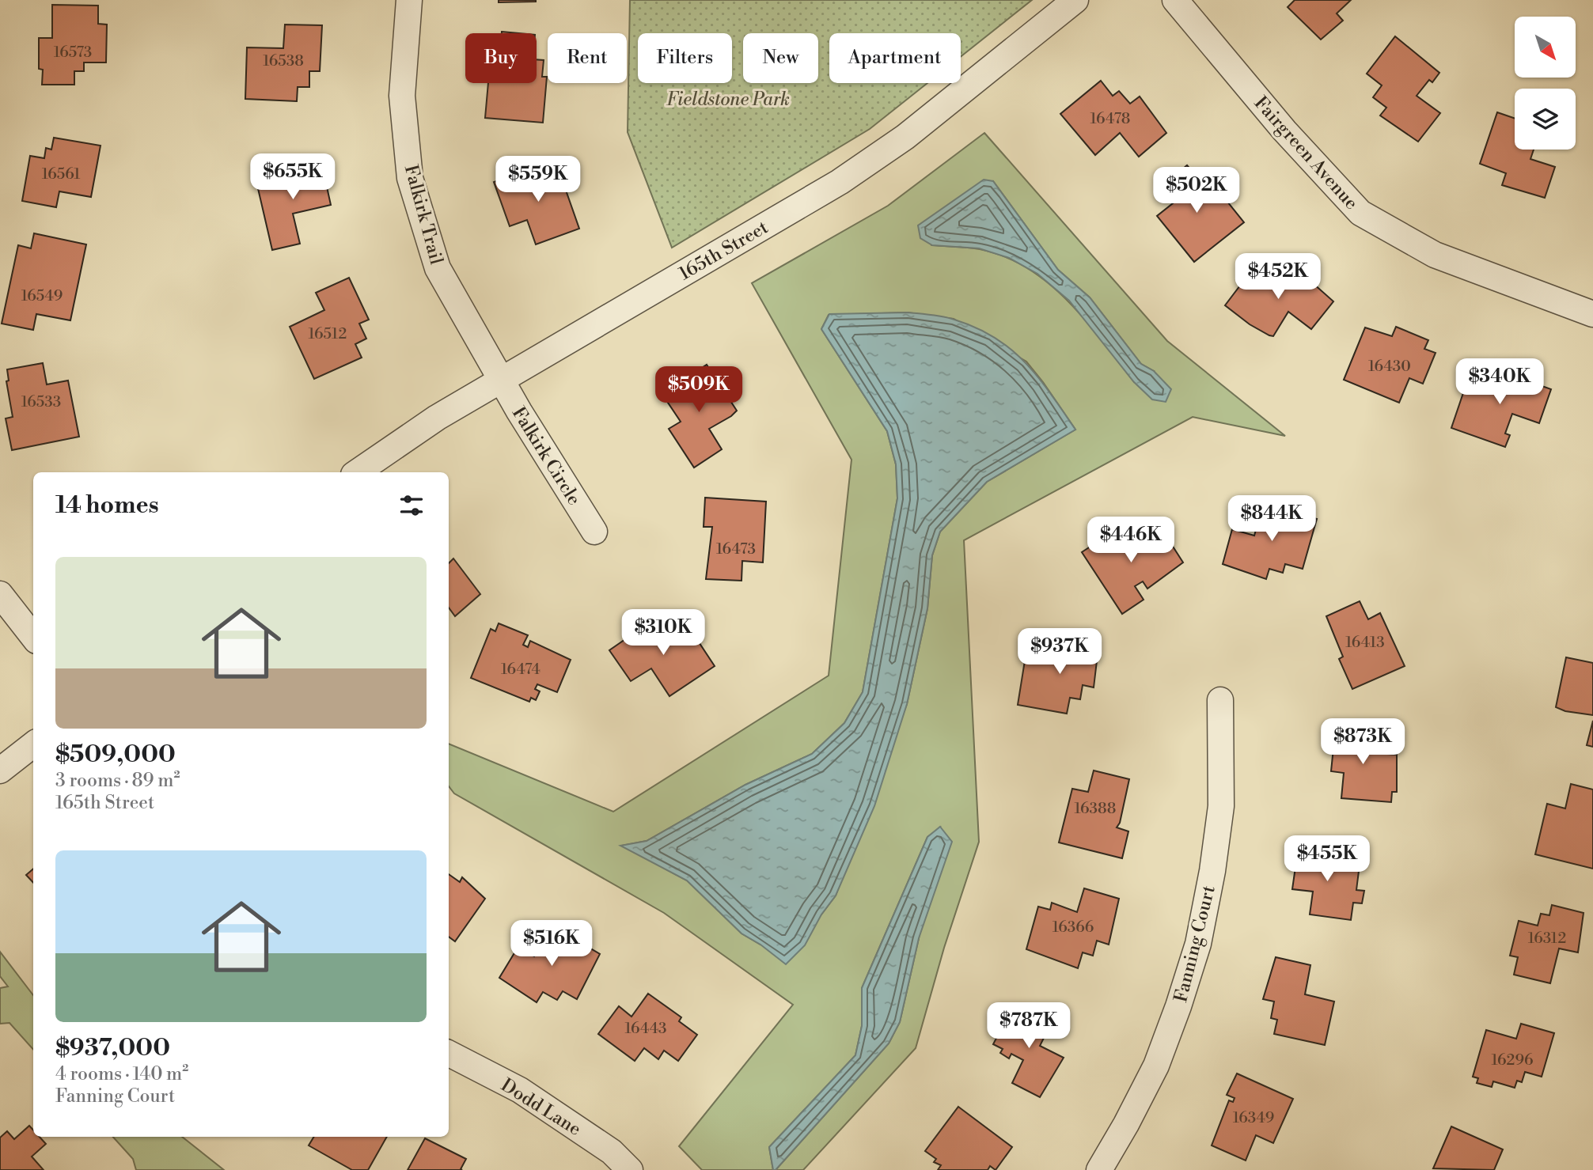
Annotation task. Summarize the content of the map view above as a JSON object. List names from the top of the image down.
{
  "streets": {
    "street": [
      "Fairgreen Avenue",
      "Falkirk Trail",
      "165th Street",
      "Falkirk Circle",
      "Fanning Court",
      "Dodd Lane"
    ]
  },
  "crossings": [
    ["Falkirk Trail", "165th Street"],
    ["Falkirk Trail", "Falkirk Circle"],
    ["165th Street", "Falkirk Circle"]
  ],
  "parks": ["Fieldstone Park"],
  "house_numbers": [
    "16573",
    "16538",
    "16478",
    "16561",
    "16549",
    "16512",
    "16430",
    "16533",
    "16473",
    "16413",
    "16474",
    "16388",
    "16366",
    "16312",
    "16443",
    "16296",
    "16349"
  ],
  "north": "bottom right",
  "page": {
    "chip": [
      "Buy",
      "Rent",
      "Filters",
      "New",
      "Apartment"
    ],
    "price": [
      "$655K",
      "$559K",
      "$502K",
      "$452K",
      "$340K",
      "$509K",
      "$844K",
      "$446K",
      "$310K",
      "$937K",
      "$873K",
      "$455K",
      "$516K",
      "$787K"
    ],
    "heading": "14 homes",
    "list": [
      {
        "name": "$509,000",
        "note": "3 rooms · 89 m² · 165th Street"
      },
      {
        "name": "$937,000",
        "note": "4 rooms · 140 m² · Fanning Court"
      }
    ]
  }
}
